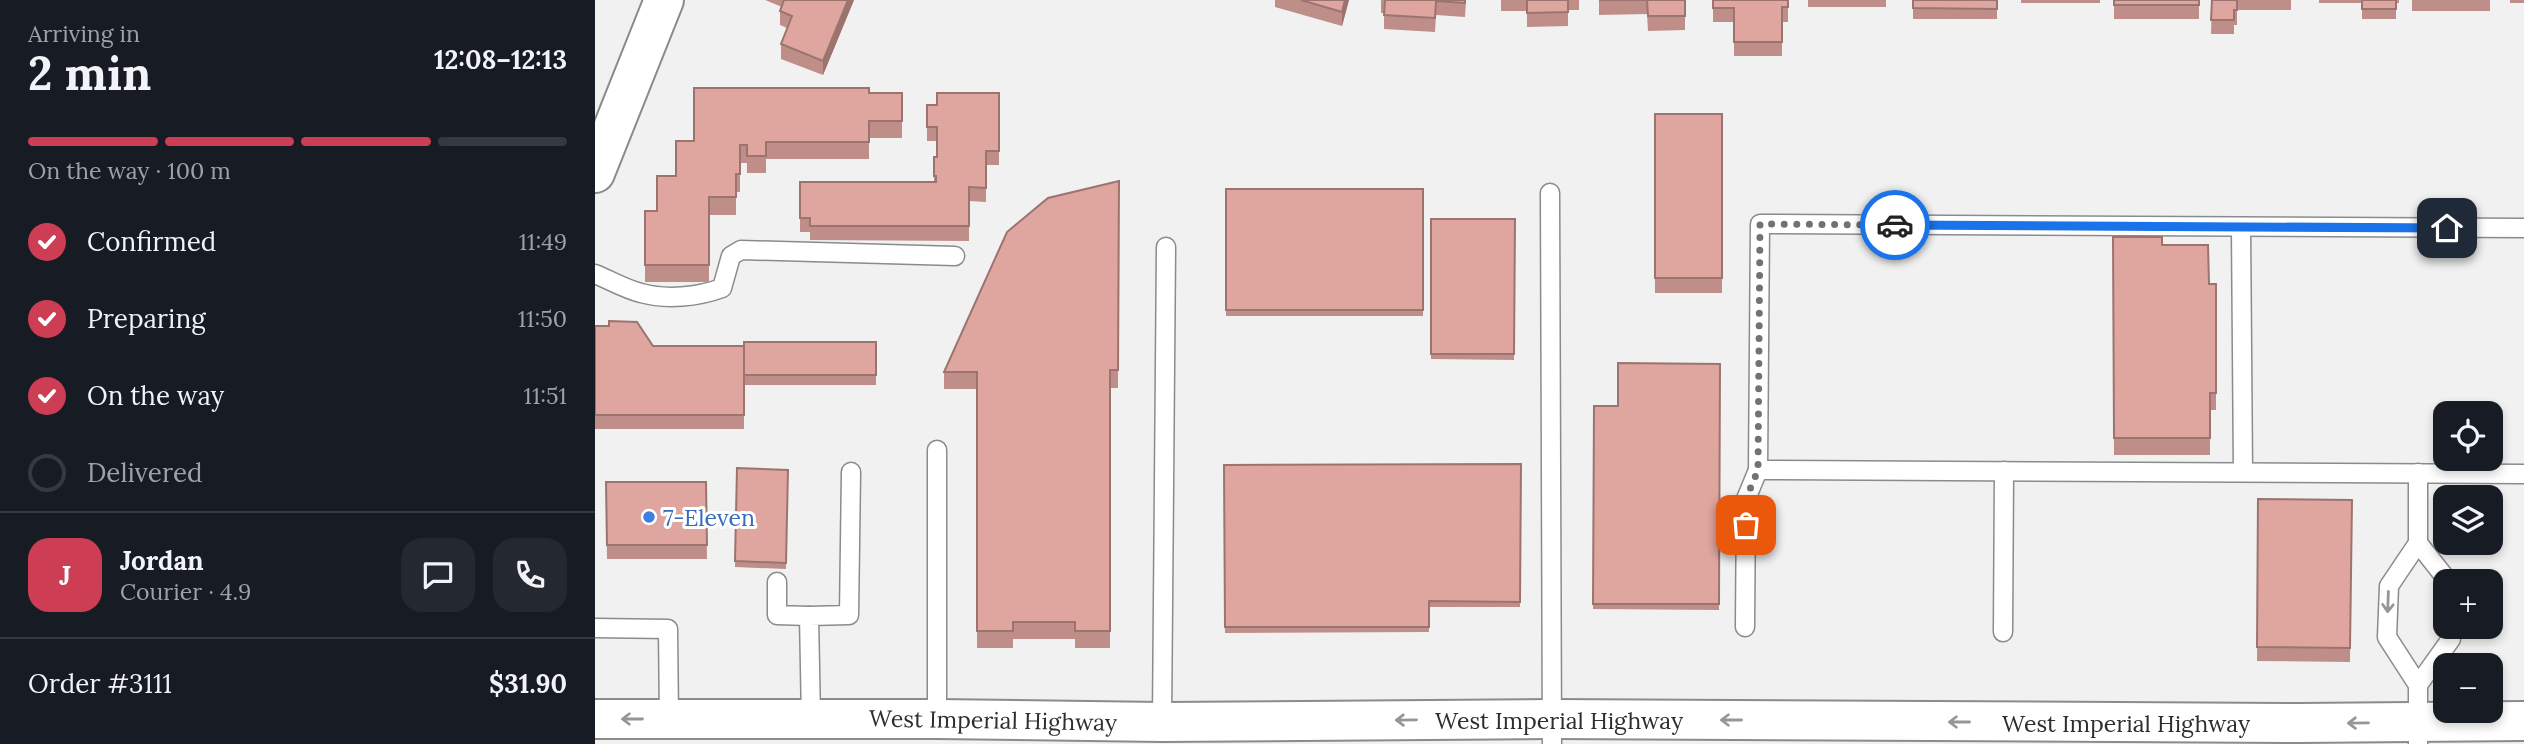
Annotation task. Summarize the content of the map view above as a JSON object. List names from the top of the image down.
{
  "streets": {
    "main road": ["West Imperial Highway"]
  },
  "one_way": ["West Imperial Highway"],
  "places": ["7-Eleven"],
  "page": {
    "heading": ["2 min", "Arriving in", "12:08–12:13"],
    "panel": [
      "Jordan",
      "Courier · 4.9",
      "Order #3111",
      "$31.90"
    ],
    "bar": "On the way · 100 m",
    "list": [
      ["Confirmed", "11:49"],
      ["Preparing", "11:50"],
      ["On the way", "11:51"],
      "Delivered"
    ],
    "map_buttons": ["+", "−"],
    "round": "J"
  }
}
